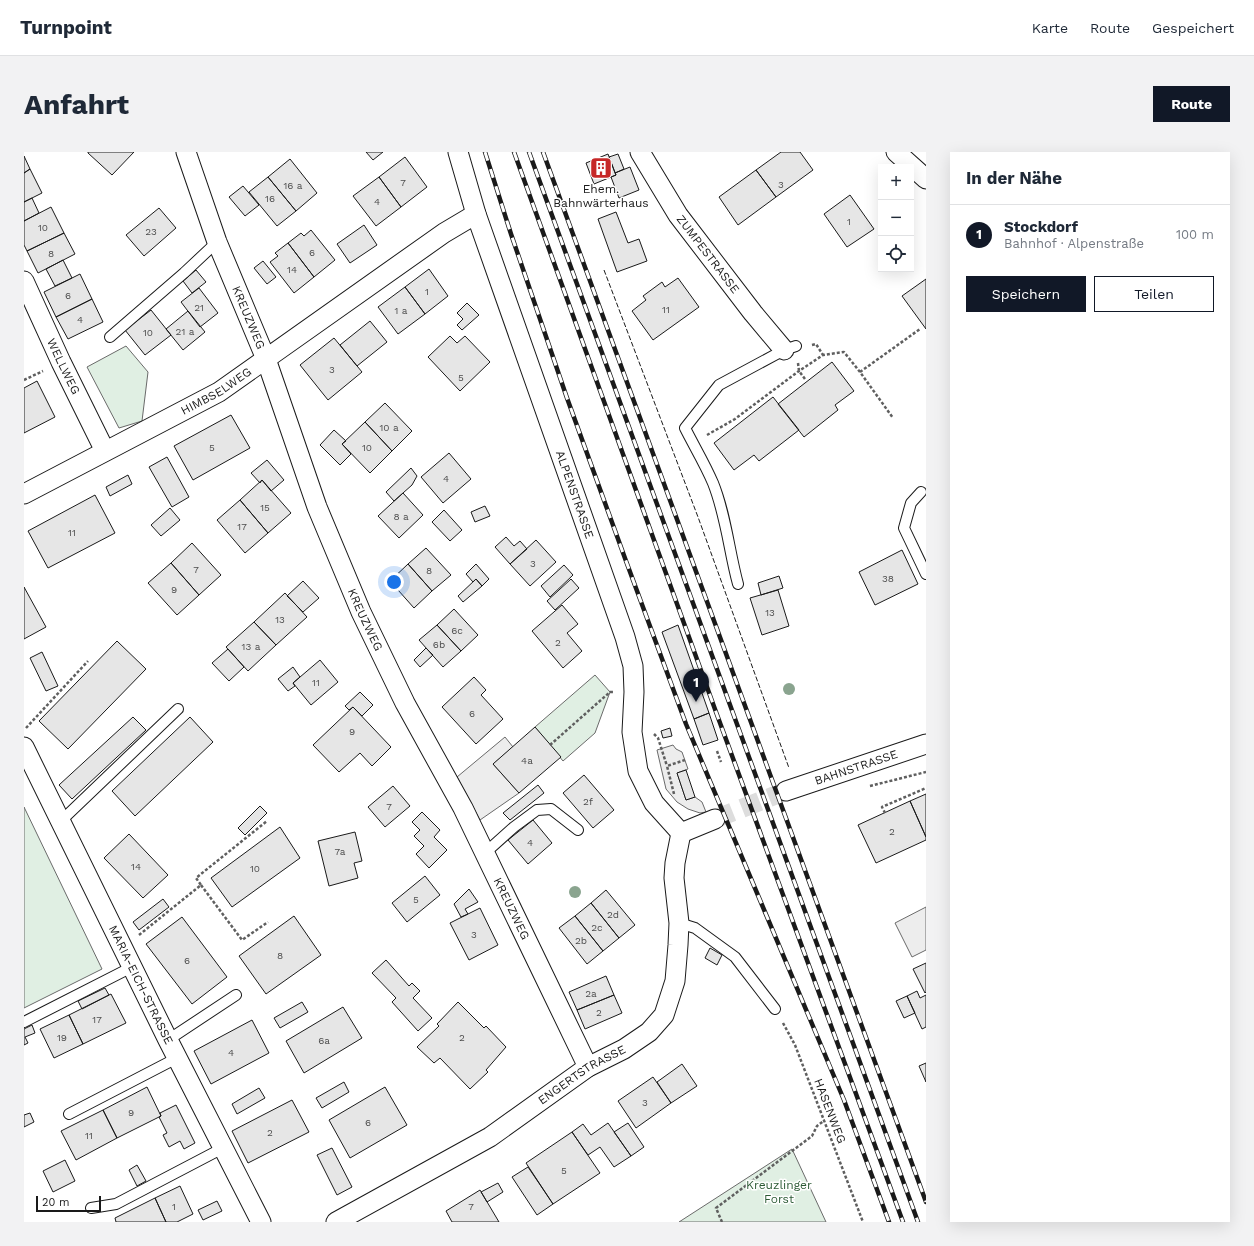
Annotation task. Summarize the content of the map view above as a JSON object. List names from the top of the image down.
{
  "streets": {
    "street": [
      "ZUMPESTRASSE",
      "KREUZWEG",
      "WELLWEG",
      "HIMBSELWEG",
      "ALPENSTRASSE",
      "BAHNSTRASSE",
      "MARIA-EICH-STRASSE",
      "ENGERTSTRASSE"
    ],
    "path": ["HASENWEG"]
  },
  "crossings": [
    ["KREUZWEG", "HIMBSELWEG"],
    ["KREUZWEG", "ENGERTSTRASSE"],
    ["WELLWEG", "HIMBSELWEG"],
    ["HIMBSELWEG", "ALPENSTRASSE"],
    ["ALPENSTRASSE", "ENGERTSTRASSE"]
  ],
  "parks": ["Kreuzlinger Forst"],
  "places": {
    "building": ["Ehem. Bahnwärterhaus"]
  },
  "house_numbers": [
    "7",
    "3",
    "16 a",
    "16",
    "4",
    "1",
    "10",
    "23",
    "6",
    "8",
    "14",
    "1",
    "6",
    "21",
    "11",
    "1 a",
    "4",
    "21 a",
    "10",
    "3",
    "5",
    "10 a",
    "5",
    "10",
    "4",
    "15",
    "8 a",
    "17",
    "11",
    "3",
    "7",
    "8",
    "38",
    "9",
    "13",
    "13",
    "6c",
    "2",
    "6b",
    "13 a",
    "11",
    "6",
    "9",
    "4a",
    "2f",
    "7",
    "2",
    "4",
    "7a",
    "14",
    "10",
    "5",
    "2d",
    "2c",
    "3",
    "2b",
    "8",
    "6",
    "2a",
    "2",
    "17",
    "19",
    "2",
    "6a",
    "4",
    "3",
    "9",
    "6",
    "2",
    "11",
    "5",
    "1",
    "7"
  ],
  "scale_bar": "20 m",
  "page": {
    "header": "Turnpoint",
    "nav": ["Karte", "Route", "Gespeichert"],
    "buttons": [
      "Route",
      ["Speichern", "Teilen"]
    ],
    "title": "Anfahrt",
    "heading": "In der Nähe",
    "map_buttons": ["+", "−"],
    "list": [
      {
        "mark": "1",
        "name": "Stockdorf",
        "note": "Bahnhof · Alpenstraße",
        "value": "100 m"
      }
    ],
    "pins": "1",
    "scale": "20 m"
  }
}
